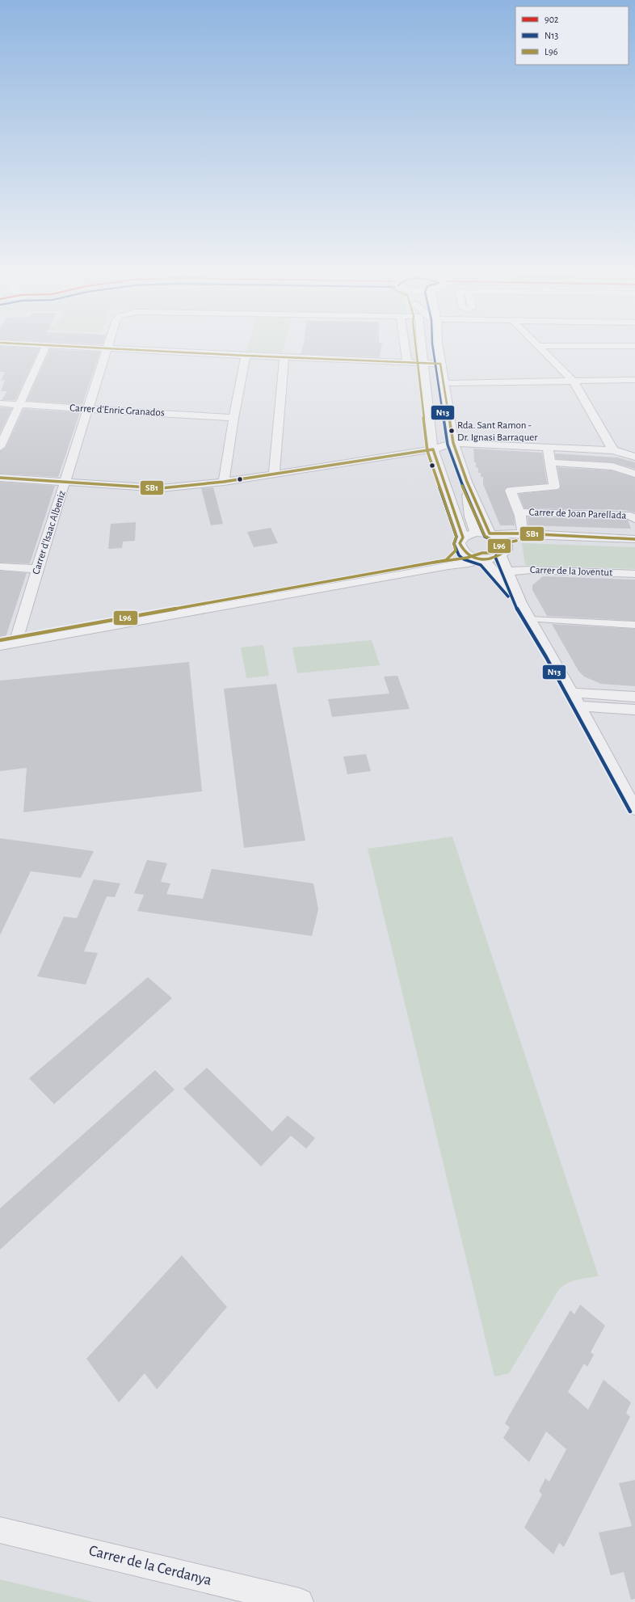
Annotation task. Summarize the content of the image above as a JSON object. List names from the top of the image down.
{
  "streets": {
    "street": [
      "Carrer d'Enric Granados",
      "Carrer de Joan Parellada",
      "Carrer d'Isaac Albeniz",
      "Carrer de la Joventut",
      "Carrer de la Cerdanya"
    ]
  },
  "crossings": [
    ["Carrer d'Enric Granados", "Carrer d'Isaac Albeniz"]
  ],
  "places": ["Rda. Sant Ramon - Dr. Ignasi Barraquer"],
  "lines": ["transit line N13", "transit line L96", "transit line SB1"],
  "legend": ["902", "N13", "L96"]
}
